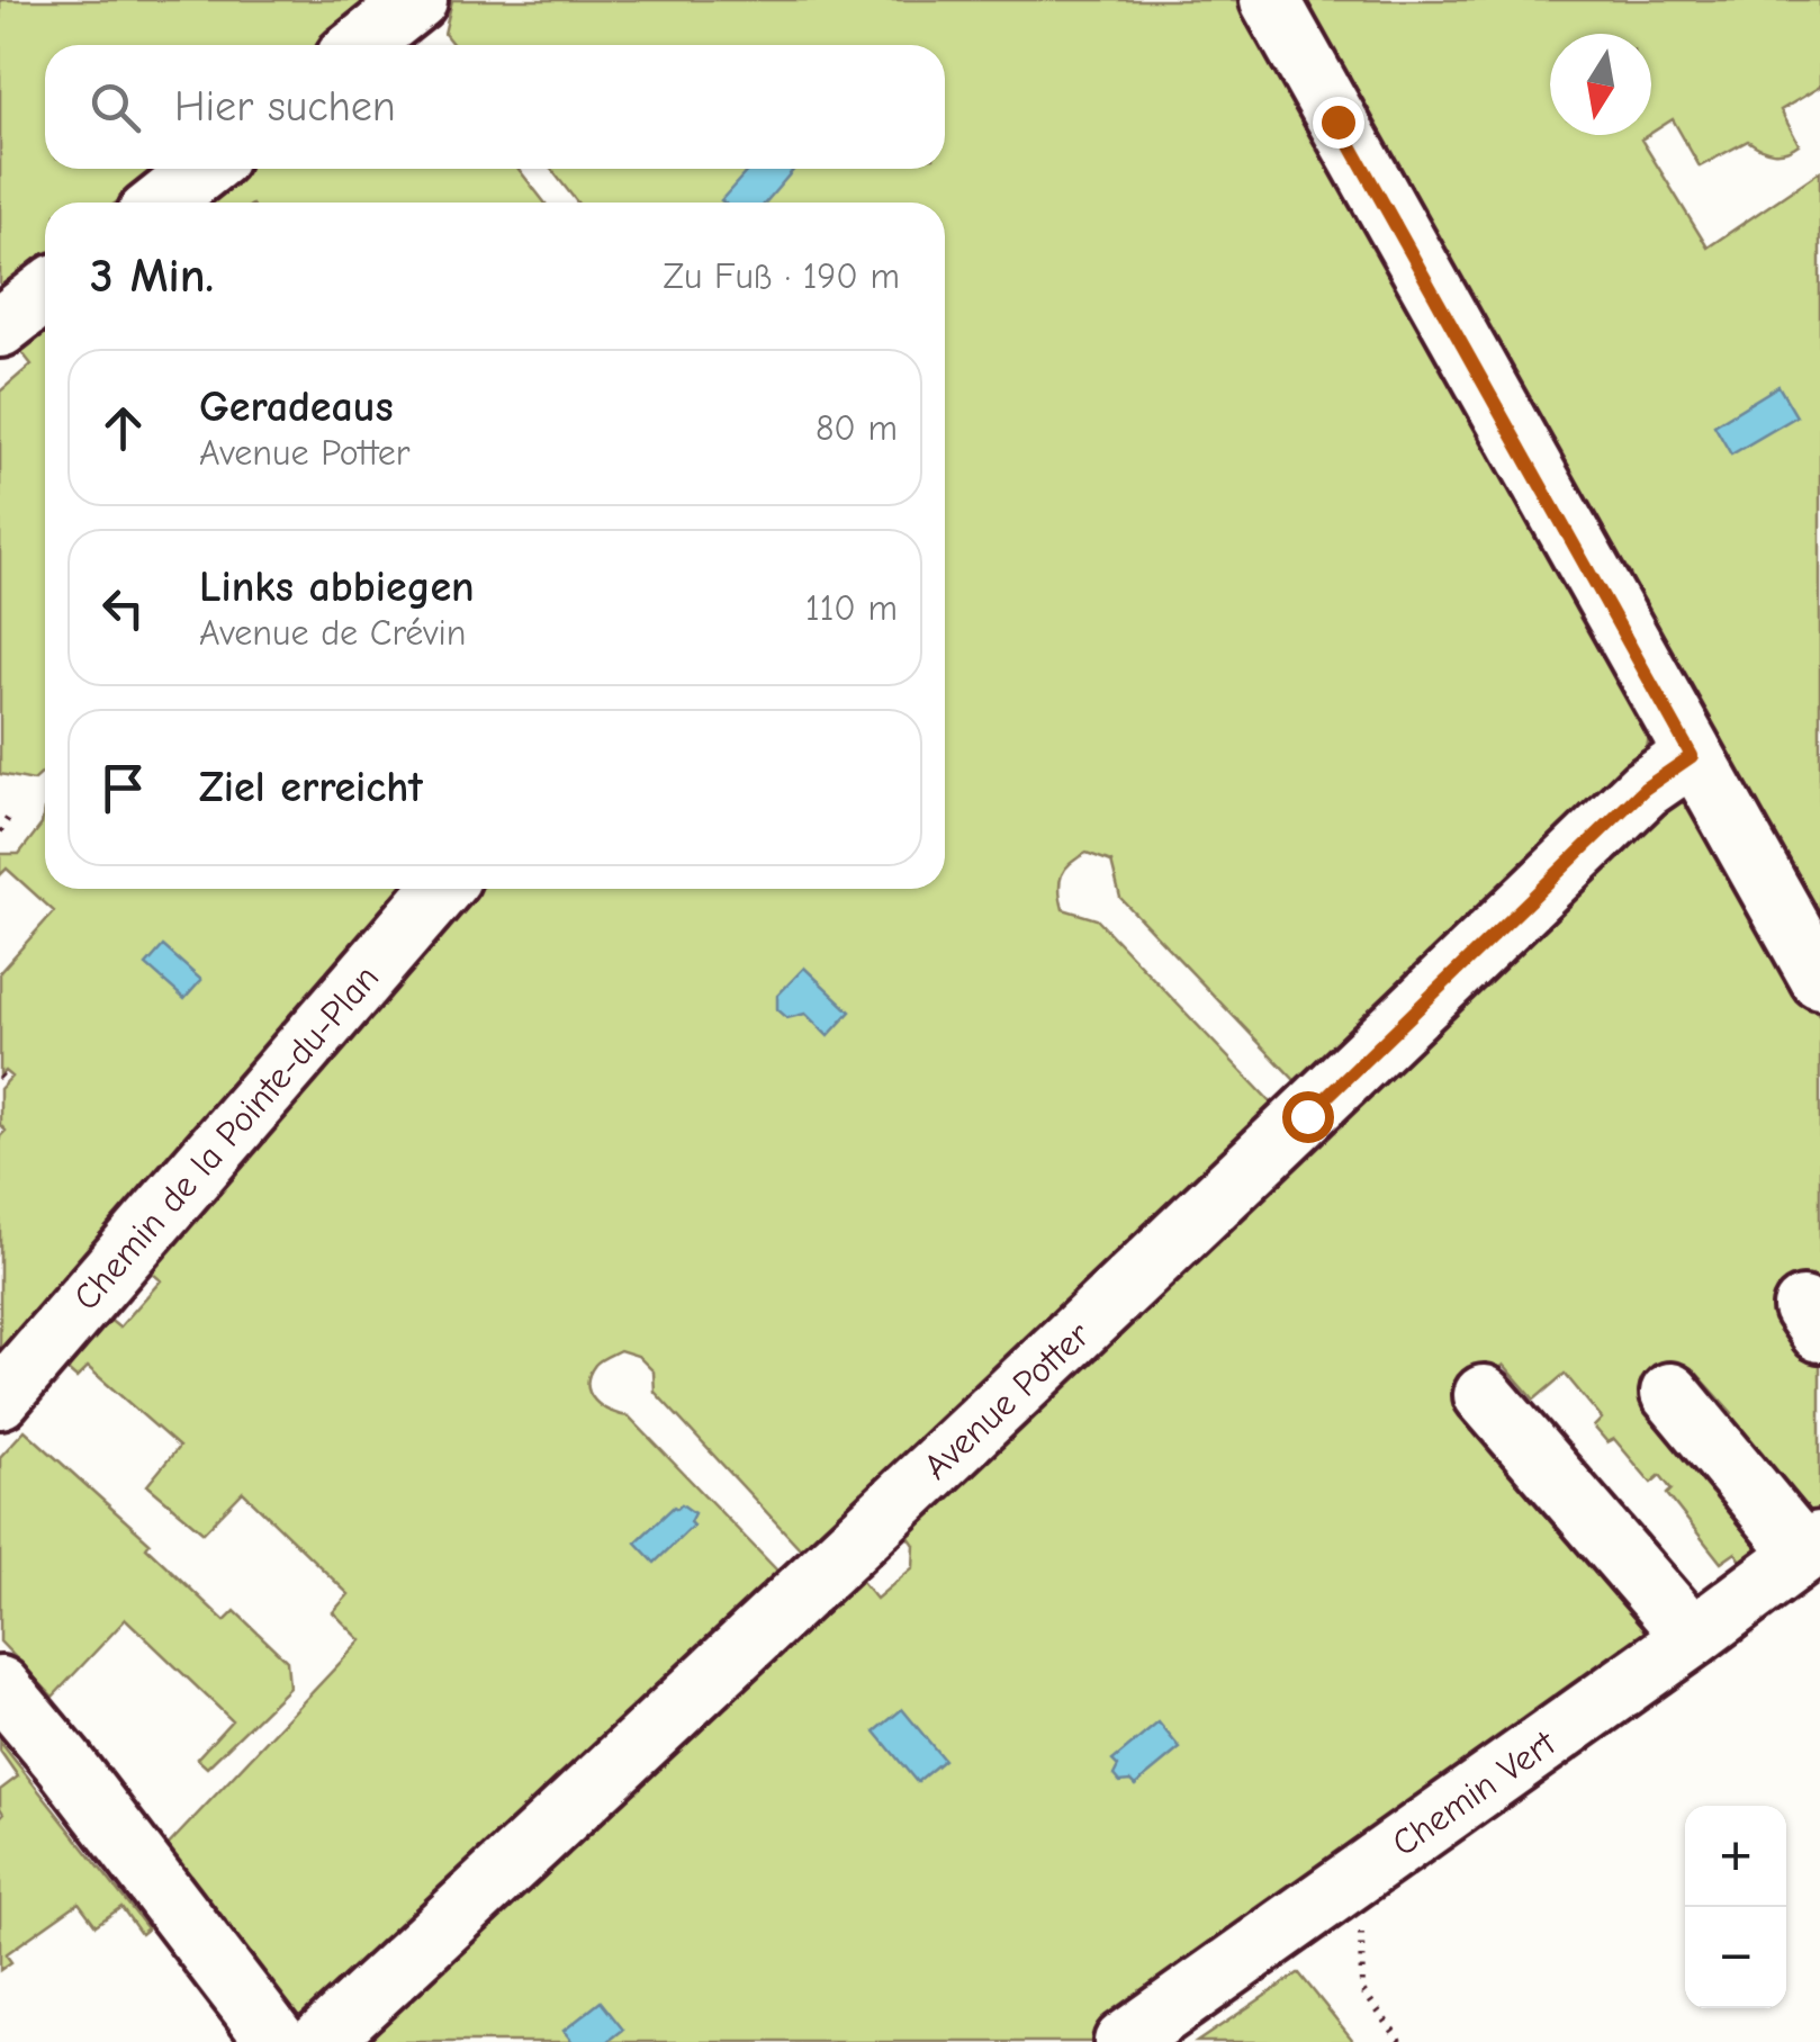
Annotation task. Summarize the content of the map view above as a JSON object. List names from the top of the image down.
{
  "streets": {
    "street": ["Chemin de la Pointe-du-Plan", "Avenue Potter", "Chemin Vert"]
  },
  "north": "bottom",
  "page": {
    "search": "Hier suchen",
    "heading": ["3 Min.", "Zu Fuß · 190 m"],
    "list": [
      ["Geradeaus", "Avenue Potter", "80 m"],
      ["Links abbiegen", "Avenue de Crévin", "110 m"],
      "Ziel erreicht"
    ],
    "map_buttons": ["+", "−"]
  }
}
